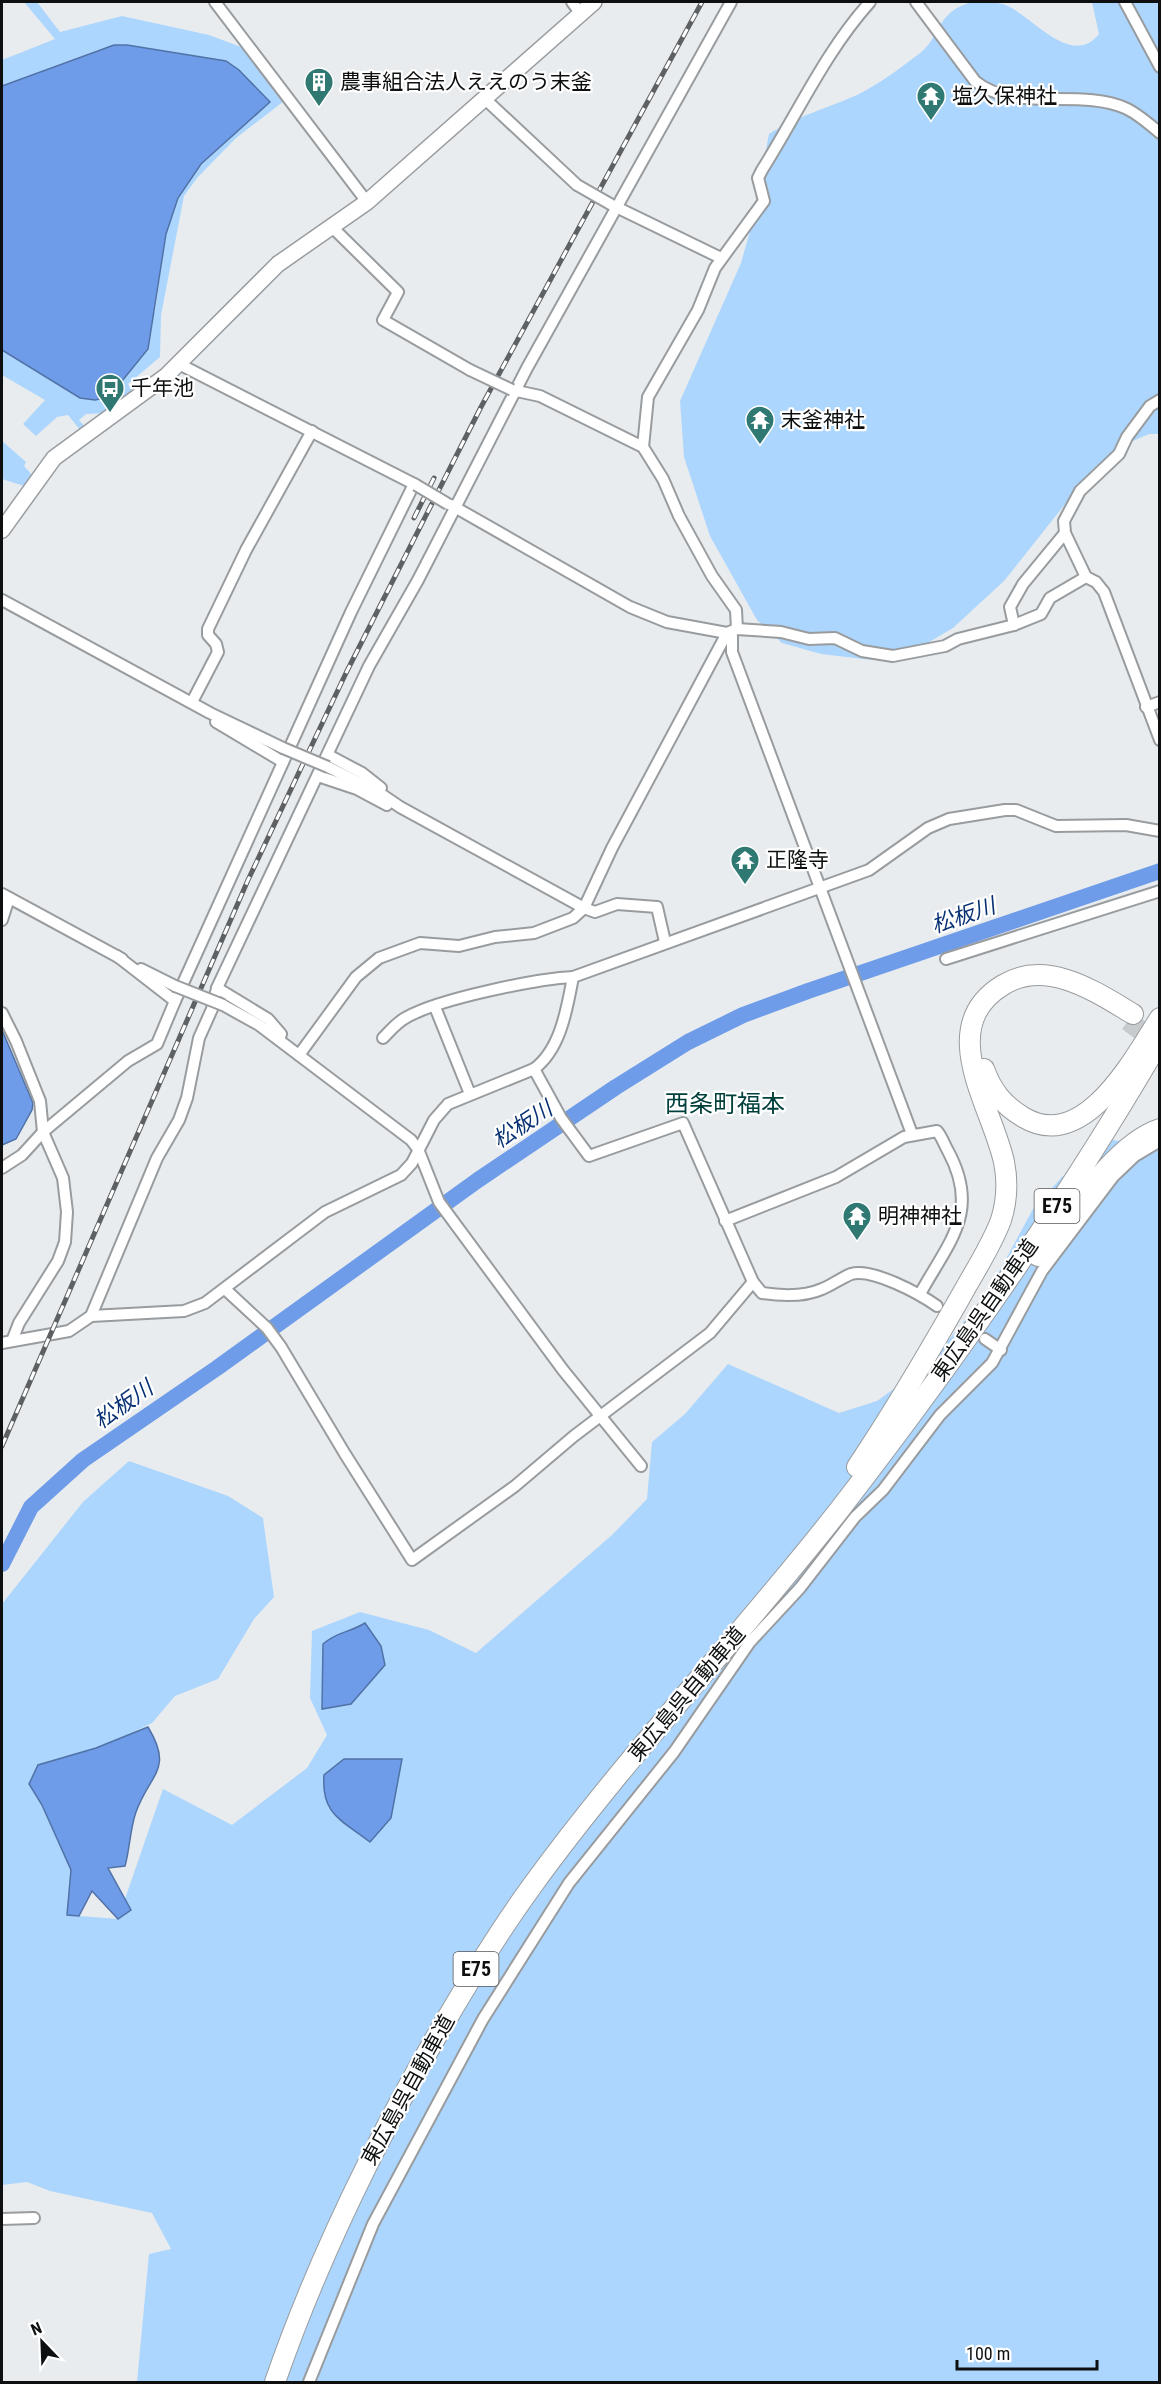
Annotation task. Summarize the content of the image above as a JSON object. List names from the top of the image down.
{
  "streets": {
    "highway": ["E75", "東広島呉自動車道"]
  },
  "districts": ["西条町福本"],
  "water": ["松板川"],
  "places": {
    "building": ["農事組合法人ええのう末釜"],
    "temple": [
      "塩久保神社",
      "末釜神社",
      "正隆寺",
      "明神神社"
    ],
    "bus stop": ["千年池"]
  },
  "scale_bar": "100 m",
  "north": "top left"
}
